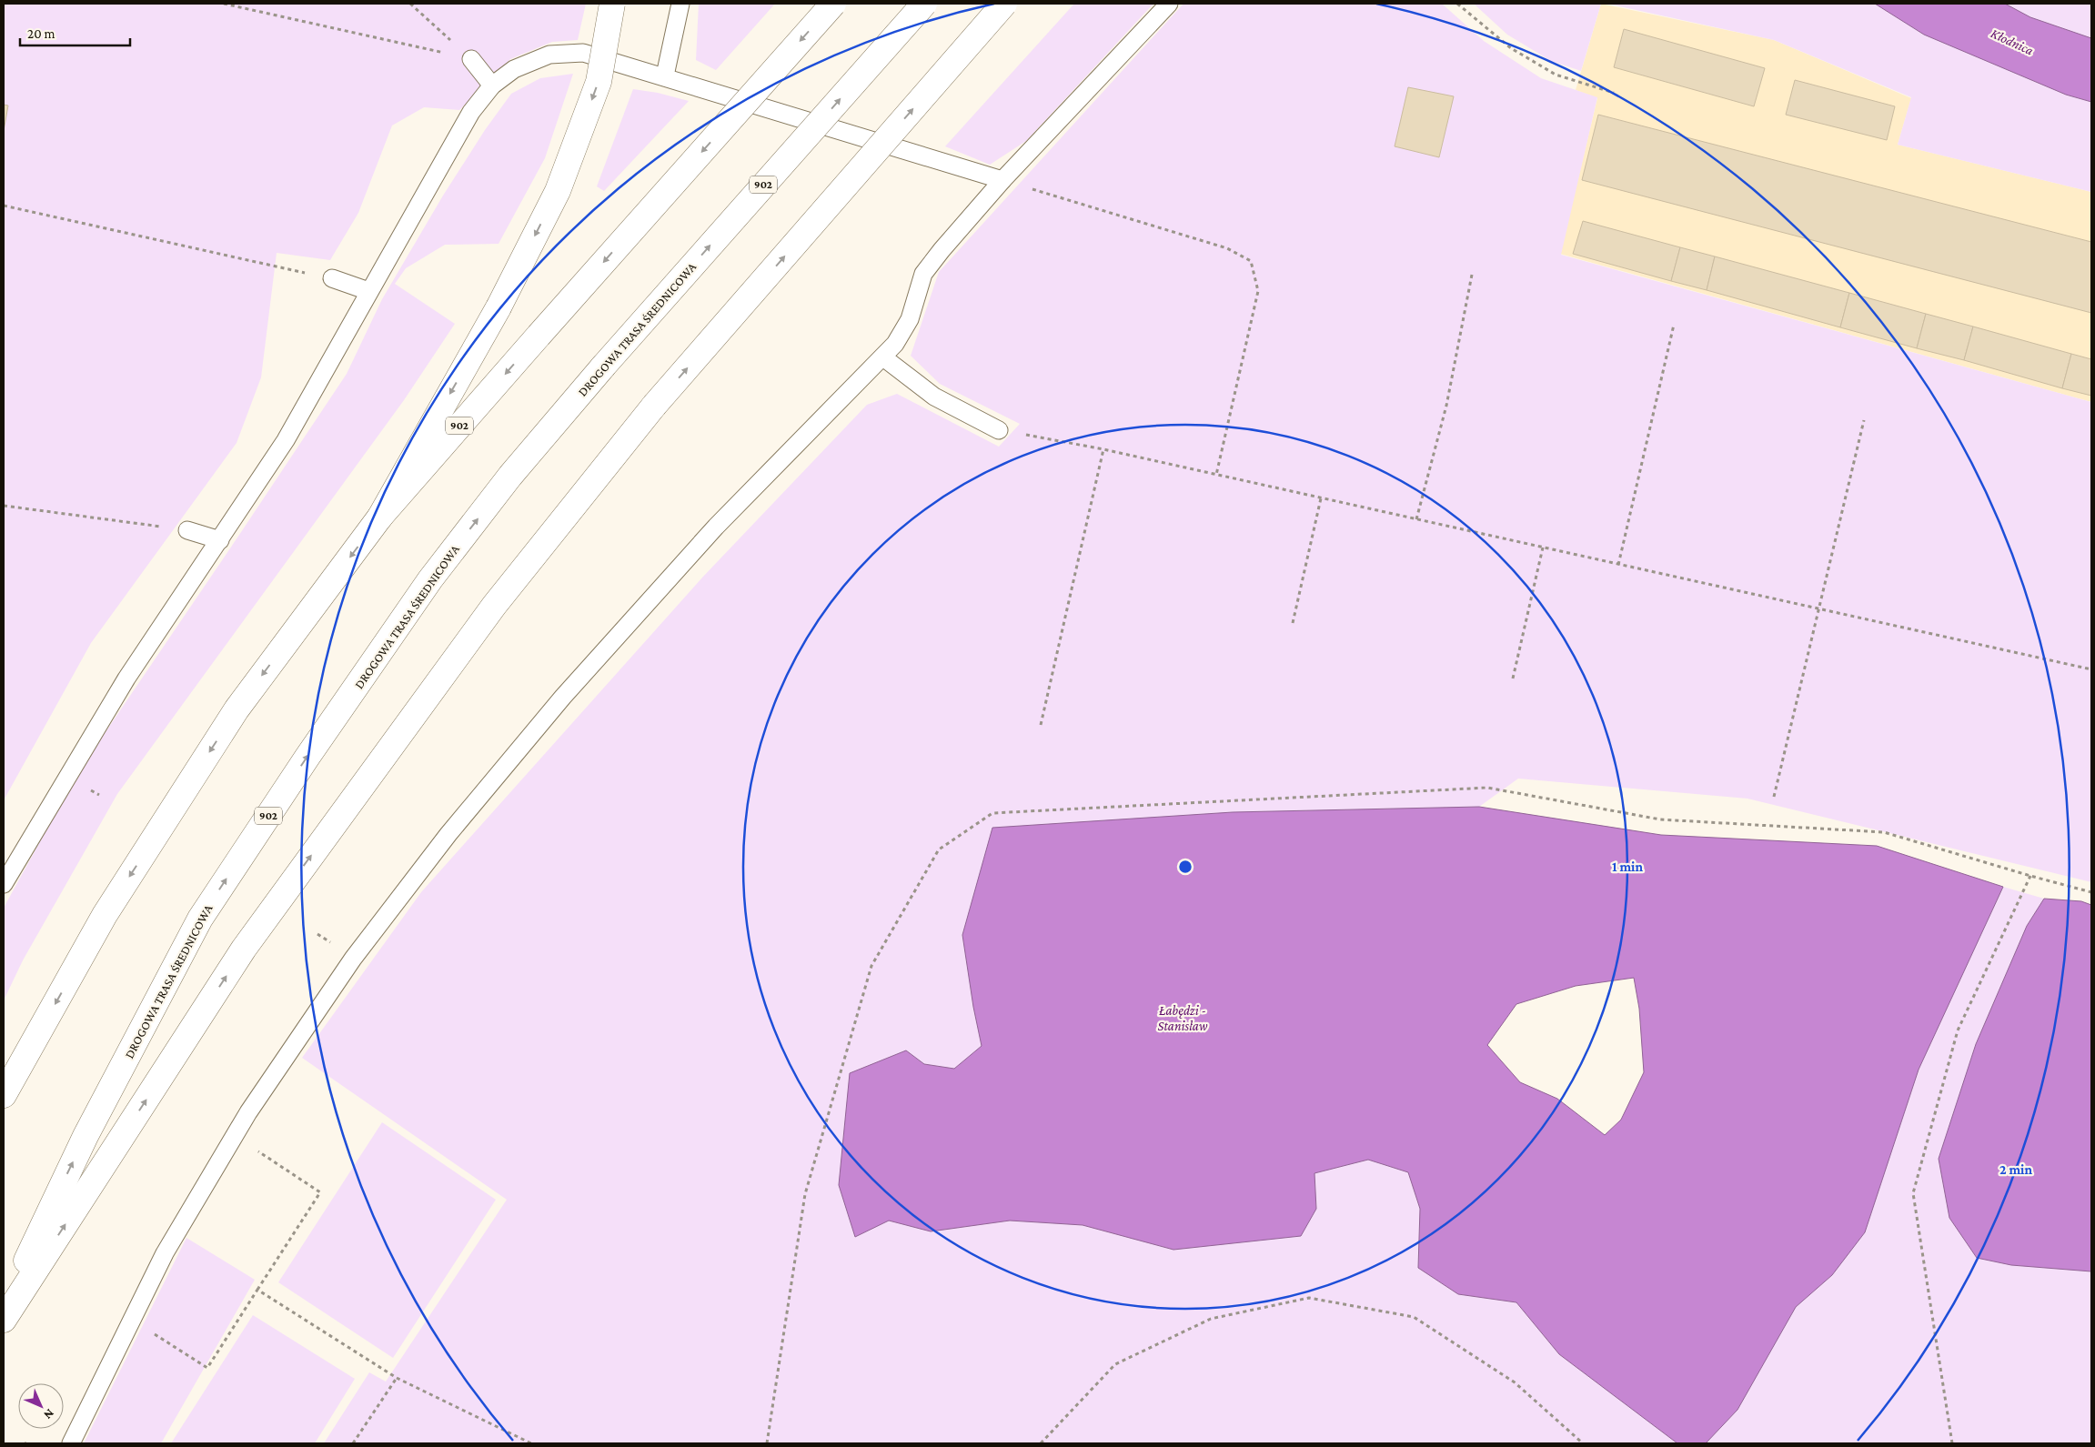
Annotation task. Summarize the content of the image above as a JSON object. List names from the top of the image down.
{
  "streets": {
    "main road": ["902", "DROGOWA TRASA ŚREDNICOWA"]
  },
  "water": ["Kłodnica", "Łabędzi - Stanisław"],
  "scale_bar": "20 m",
  "north": "bottom right",
  "rings": ["1 min", "2 min"]
}
